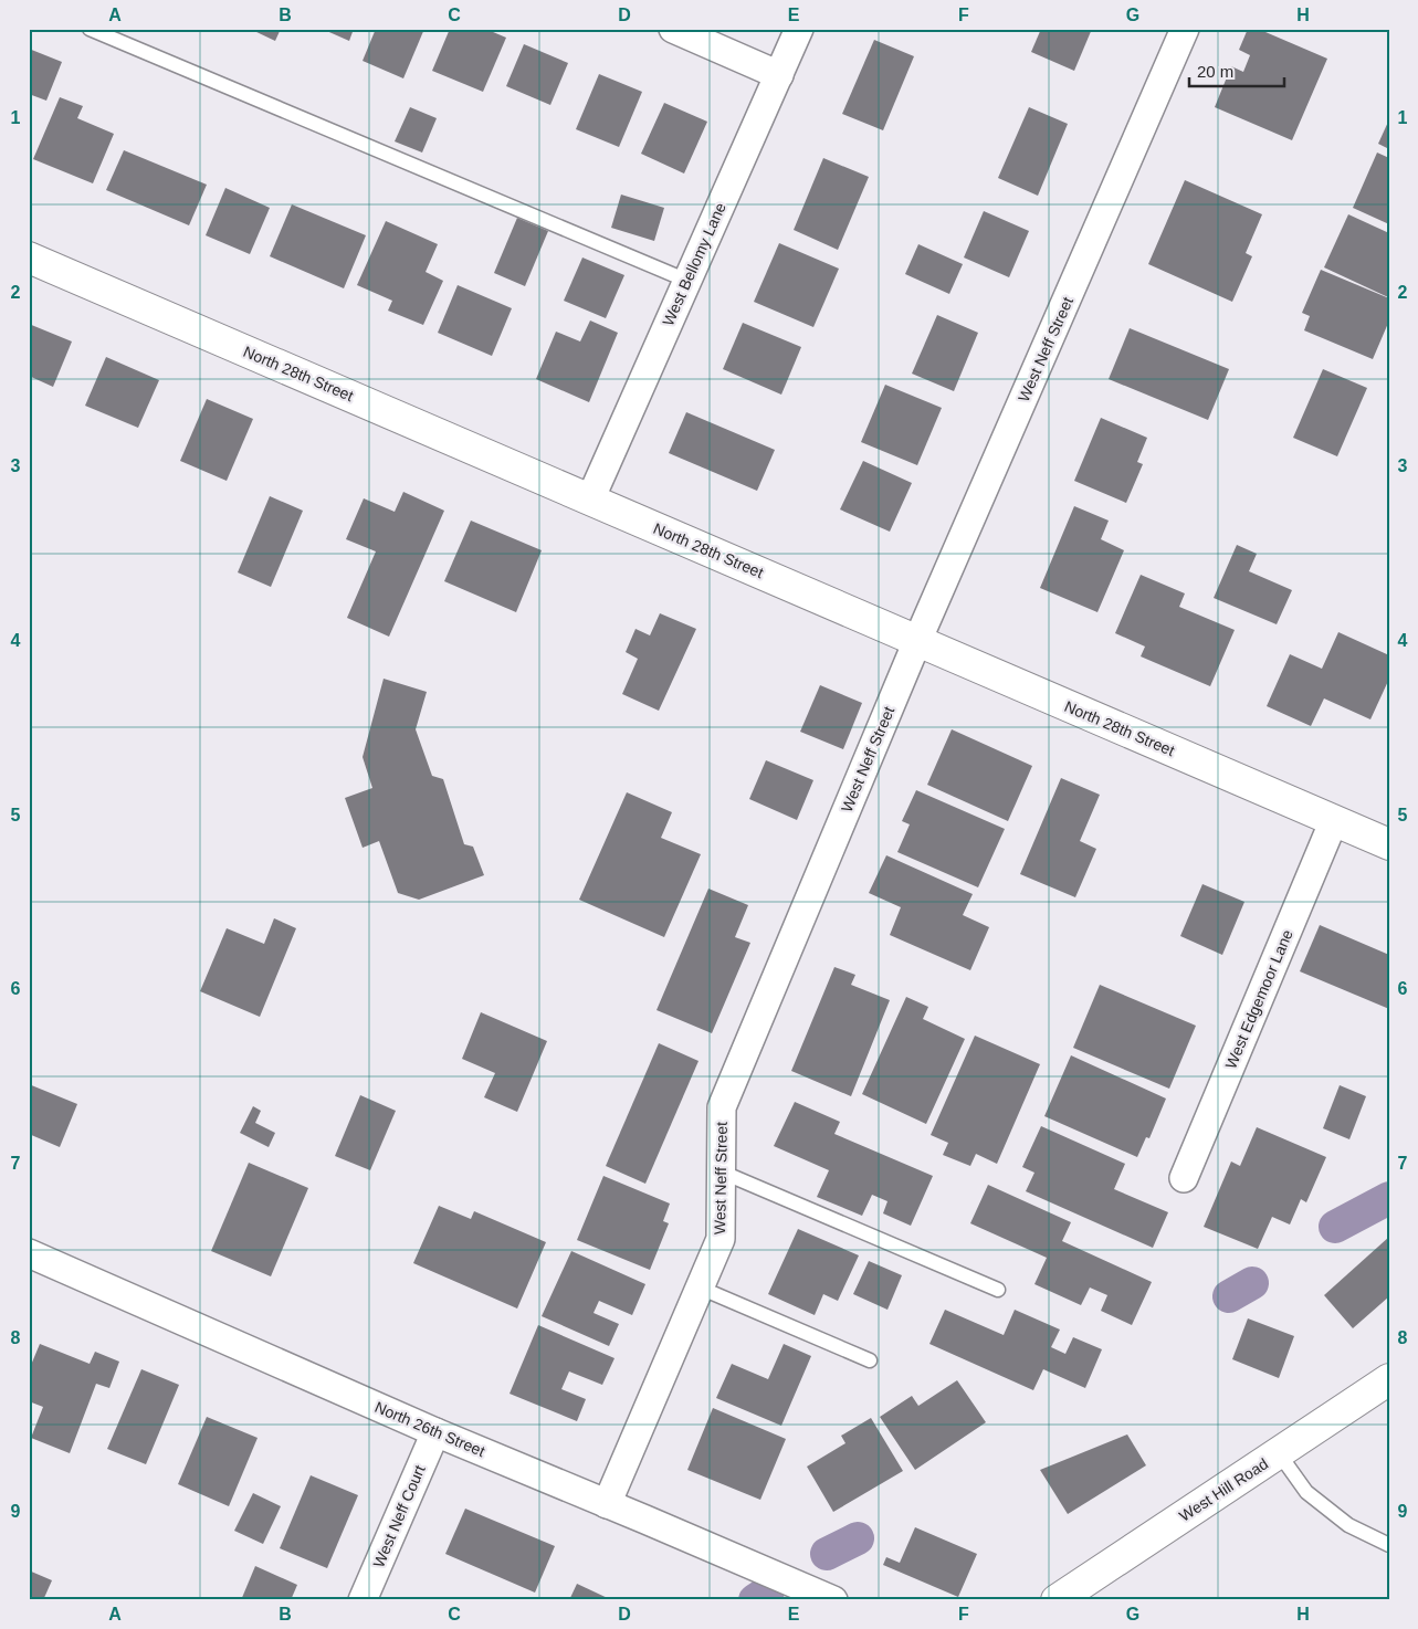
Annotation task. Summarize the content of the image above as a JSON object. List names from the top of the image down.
{
  "streets": {
    "street": [
      "West Bellomy Lane",
      "West Neff Street",
      "North 28th Street",
      "West Edgemoor Lane",
      "North 26th Street",
      "West Hill Road",
      "West Neff Court"
    ]
  },
  "crossings": [
    ["West Bellomy Lane", "North 28th Street"],
    ["West Neff Street", "North 28th Street"],
    ["West Neff Street", "North 26th Street"],
    ["North 28th Street", "West Edgemoor Lane"],
    ["North 26th Street", "West Neff Court"]
  ],
  "scale_bar": "20 m",
  "grid": {
    "columns": [
      "A",
      "B",
      "C",
      "D",
      "E",
      "F",
      "G",
      "H"
    ],
    "rows": [
      "1",
      "2",
      "3",
      "4",
      "5",
      "6",
      "7",
      "8",
      "9"
    ]
  }
}
